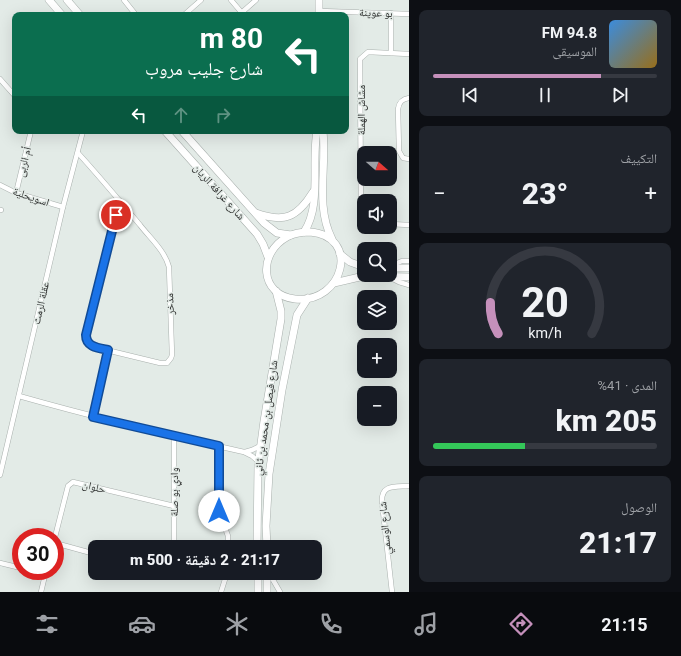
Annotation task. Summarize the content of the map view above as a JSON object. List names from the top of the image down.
{
  "streets": {
    "street": [
      "بو عوينة",
      "مشاش الهملة",
      "أم الربى",
      "شارع غرافة الريان",
      "اسويحلية",
      "عقلة الرمث",
      "مذخر",
      "شارع فيصل بن محمد بن ثاني",
      "حلوان",
      "وادي بو صلة",
      "شارع الوسمي"
    ]
  },
  "crossings": [
    ["أم الربى", "اسويحلية"],
    ["شارع غرافة الريان", "شارع فيصل بن محمد بن ثاني"],
    ["اسويحلية", "عقلة الرمث"],
    ["عقلة الرمث", "مذخر"],
    ["حلوان", "وادي بو صلة"]
  ],
  "north": "right",
  "page": {
    "turn": ["80 m", "شارع جليب مروب"],
    "song": ["94.8 FM", "الموسيقى"],
    "tile": [
      "التكييف",
      ["المدى · 41%", "205 km"],
      ["الوصول", "21:17"]
    ],
    "map_buttons": ["+", "−"],
    "heat": ["−", "23°", "+"],
    "limit": "30",
    "trip": "21:17 · 2 دقيقة · 500 m",
    "tabs": "21:15",
    "gauge": ["20", "km/h"]
  }
}
